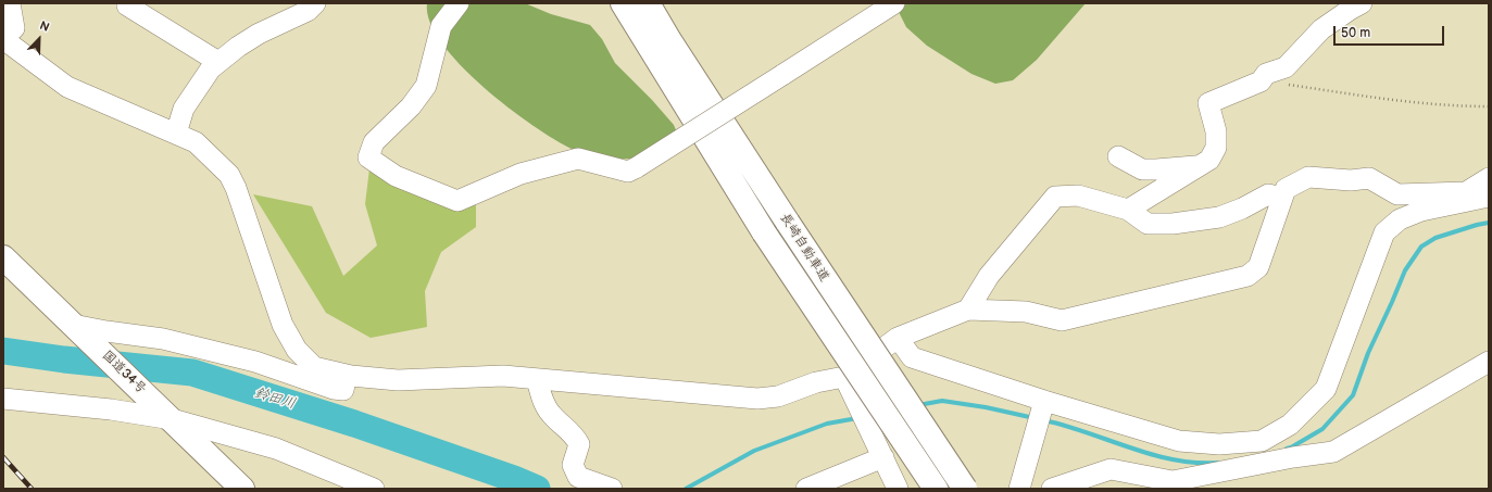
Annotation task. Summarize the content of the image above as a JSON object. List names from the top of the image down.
{
  "streets": {
    "highway": ["長崎自動車道", "国道34号"]
  },
  "water": ["鈴田川"],
  "scale_bar": "50 m",
  "north": "top right"
}
